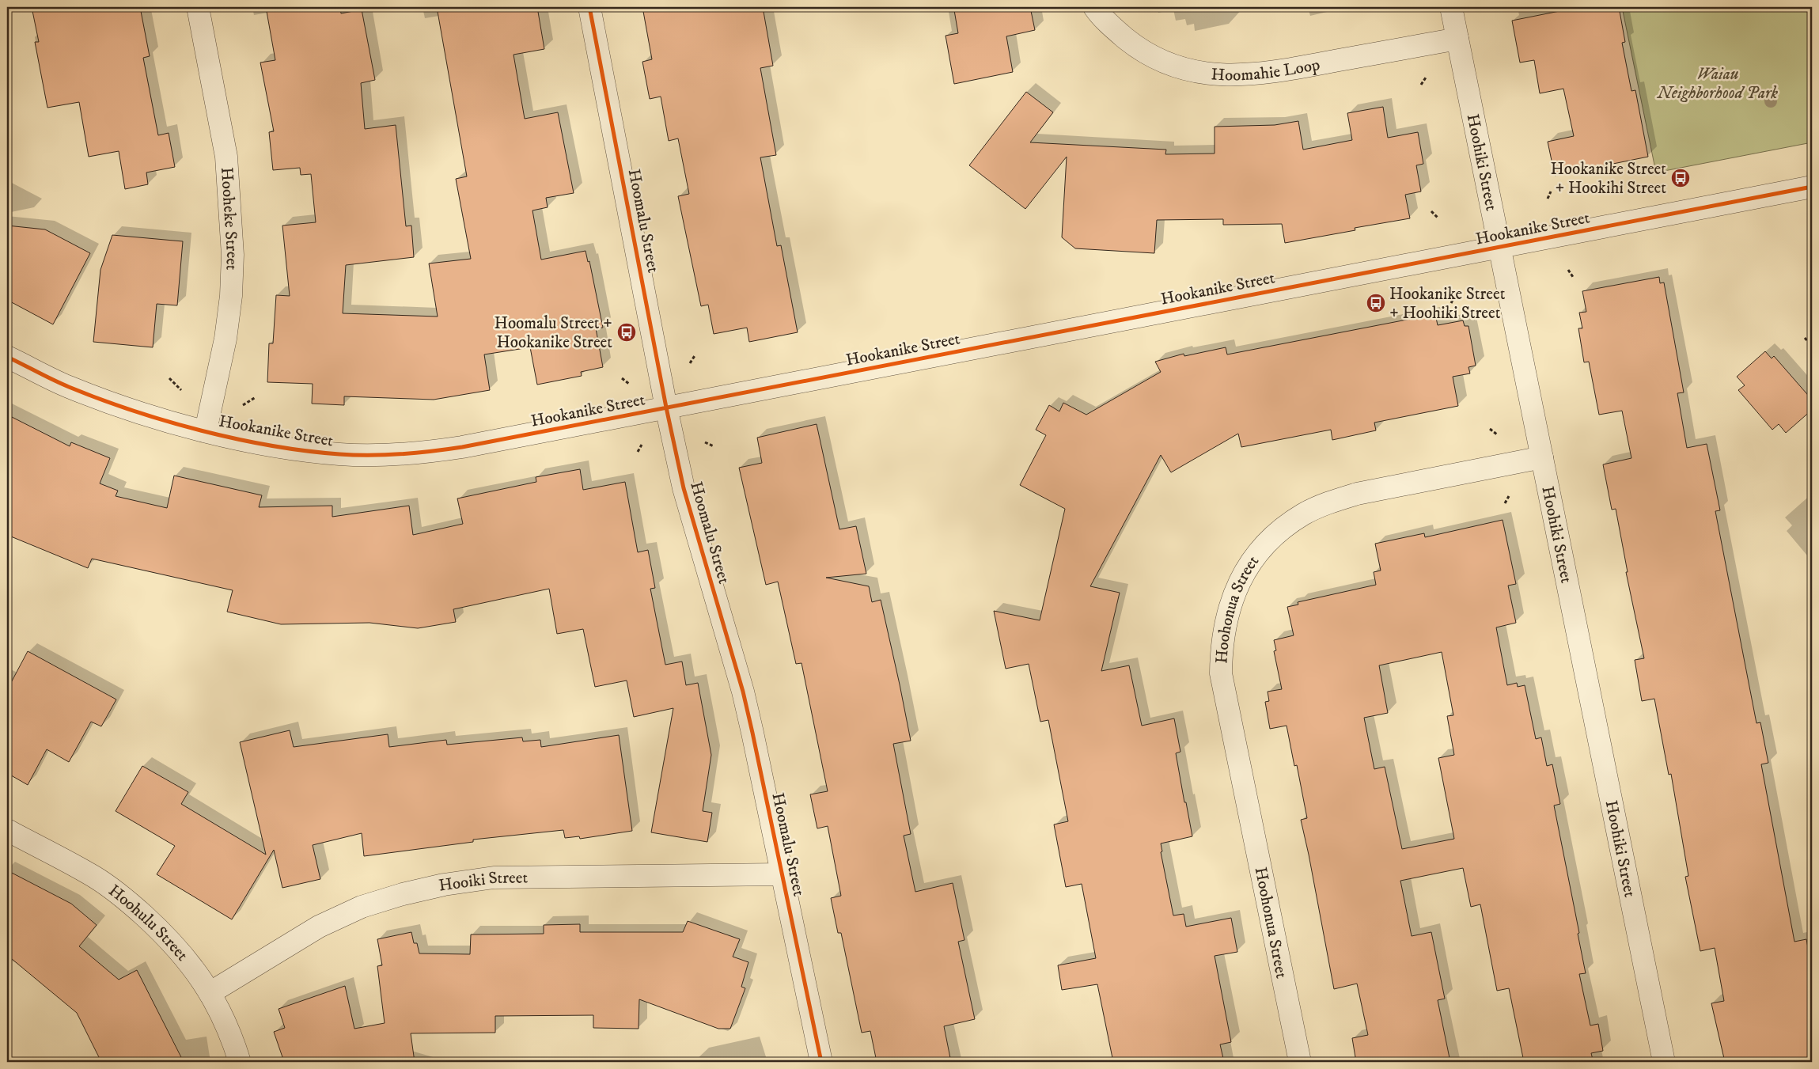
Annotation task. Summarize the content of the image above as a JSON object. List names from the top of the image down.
{
  "streets": {
    "street": [
      "Hoomahie Loop",
      "Hoohiki Street",
      "Hooheke Street",
      "Hoomalu Street",
      "Hookanike Street",
      "Hoohonua Street",
      "Hooiki Street",
      "Hoohulu Street"
    ]
  },
  "crossings": [
    ["Hoomahie Loop", "Hoohiki Street"],
    ["Hoohiki Street", "Hookanike Street"],
    ["Hoohiki Street", "Hoohonua Street"],
    ["Hooheke Street", "Hookanike Street"],
    ["Hoomalu Street", "Hookanike Street"],
    ["Hoomalu Street", "Hooiki Street"],
    ["Hooiki Street", "Hoohulu Street"]
  ],
  "parks": ["Waiau Neighborhood Park"],
  "places": {
    "bus stop": ["Hookanike Street + Hookihi Street", "Hookanike Street + Hoohiki Street", "Hoomalu Street + Hookanike Street"]
  }
}
